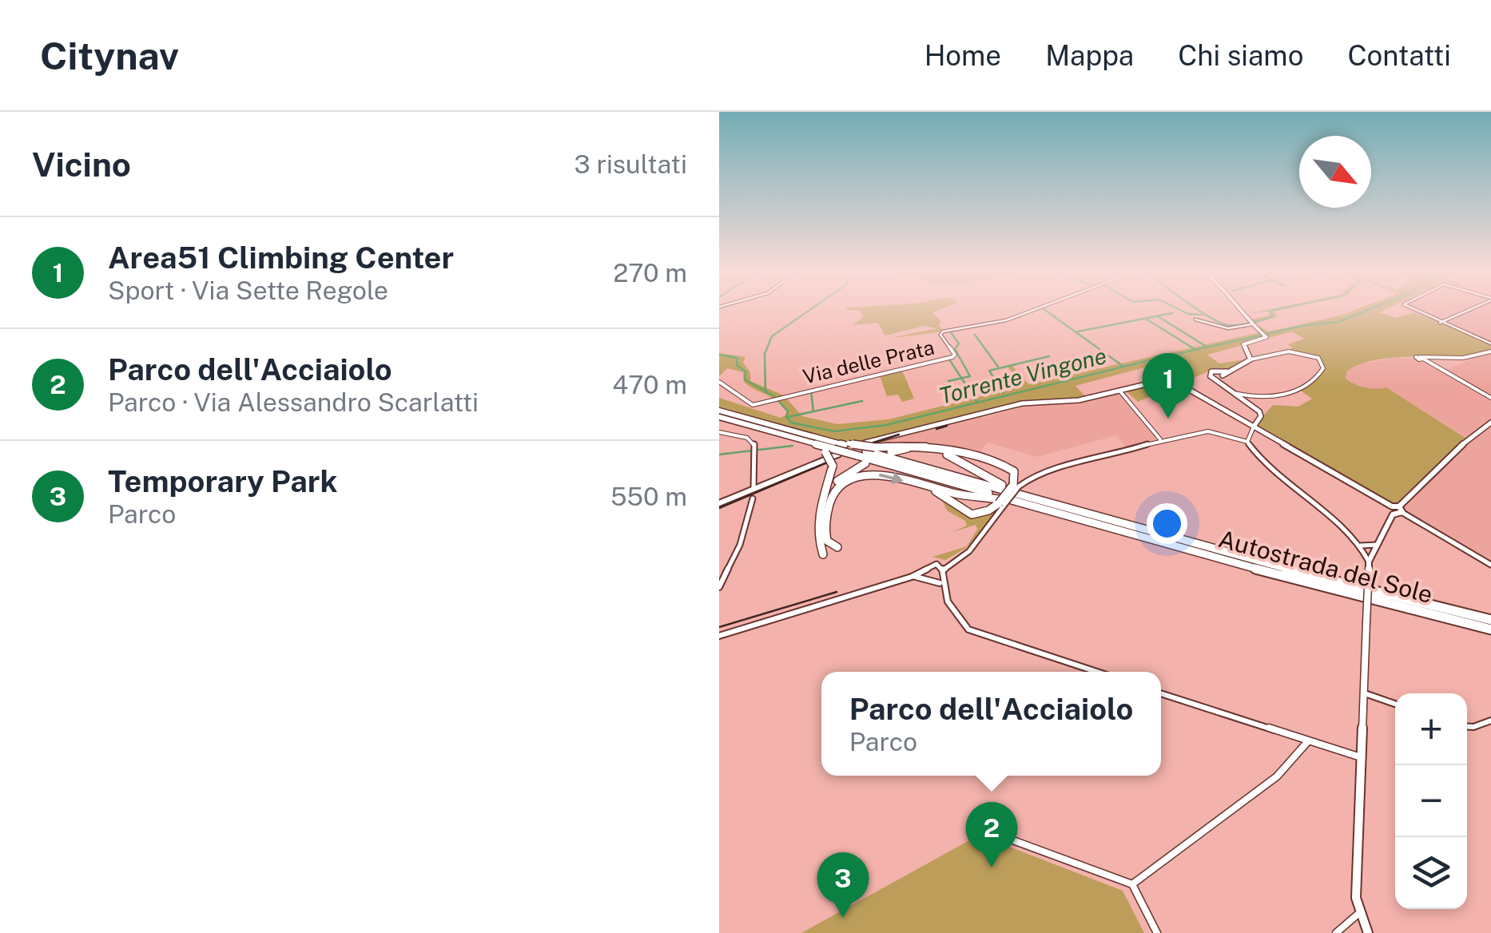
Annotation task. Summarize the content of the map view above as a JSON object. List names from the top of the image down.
{
  "streets": {
    "highway": ["Autostrada del Sole"],
    "street": ["Via delle Prata"]
  },
  "water": ["Torrente Vingone"],
  "north": "bottom right",
  "page": {
    "header": "Citynav",
    "nav": [
      "Home",
      "Mappa",
      "Chi siamo",
      "Contatti"
    ],
    "heading": ["Vicino", "3 risultati"],
    "list": [
      {
        "mark": "1",
        "name": "Area51 Climbing Center",
        "note": "Sport · Via Sette Regole",
        "value": "270 m"
      },
      {
        "mark": "2",
        "name": "Parco dell'Acciaiolo",
        "note": "Parco · Via Alessandro Scarlatti",
        "value": "470 m"
      },
      {
        "mark": "3",
        "name": "Temporary Park",
        "note": "Parco",
        "value": "550 m"
      }
    ],
    "pins": ["1", "2", "3"],
    "popup": ["Parco dell'Acciaiolo", "Parco"],
    "map_buttons": ["+", "−"]
  }
}
